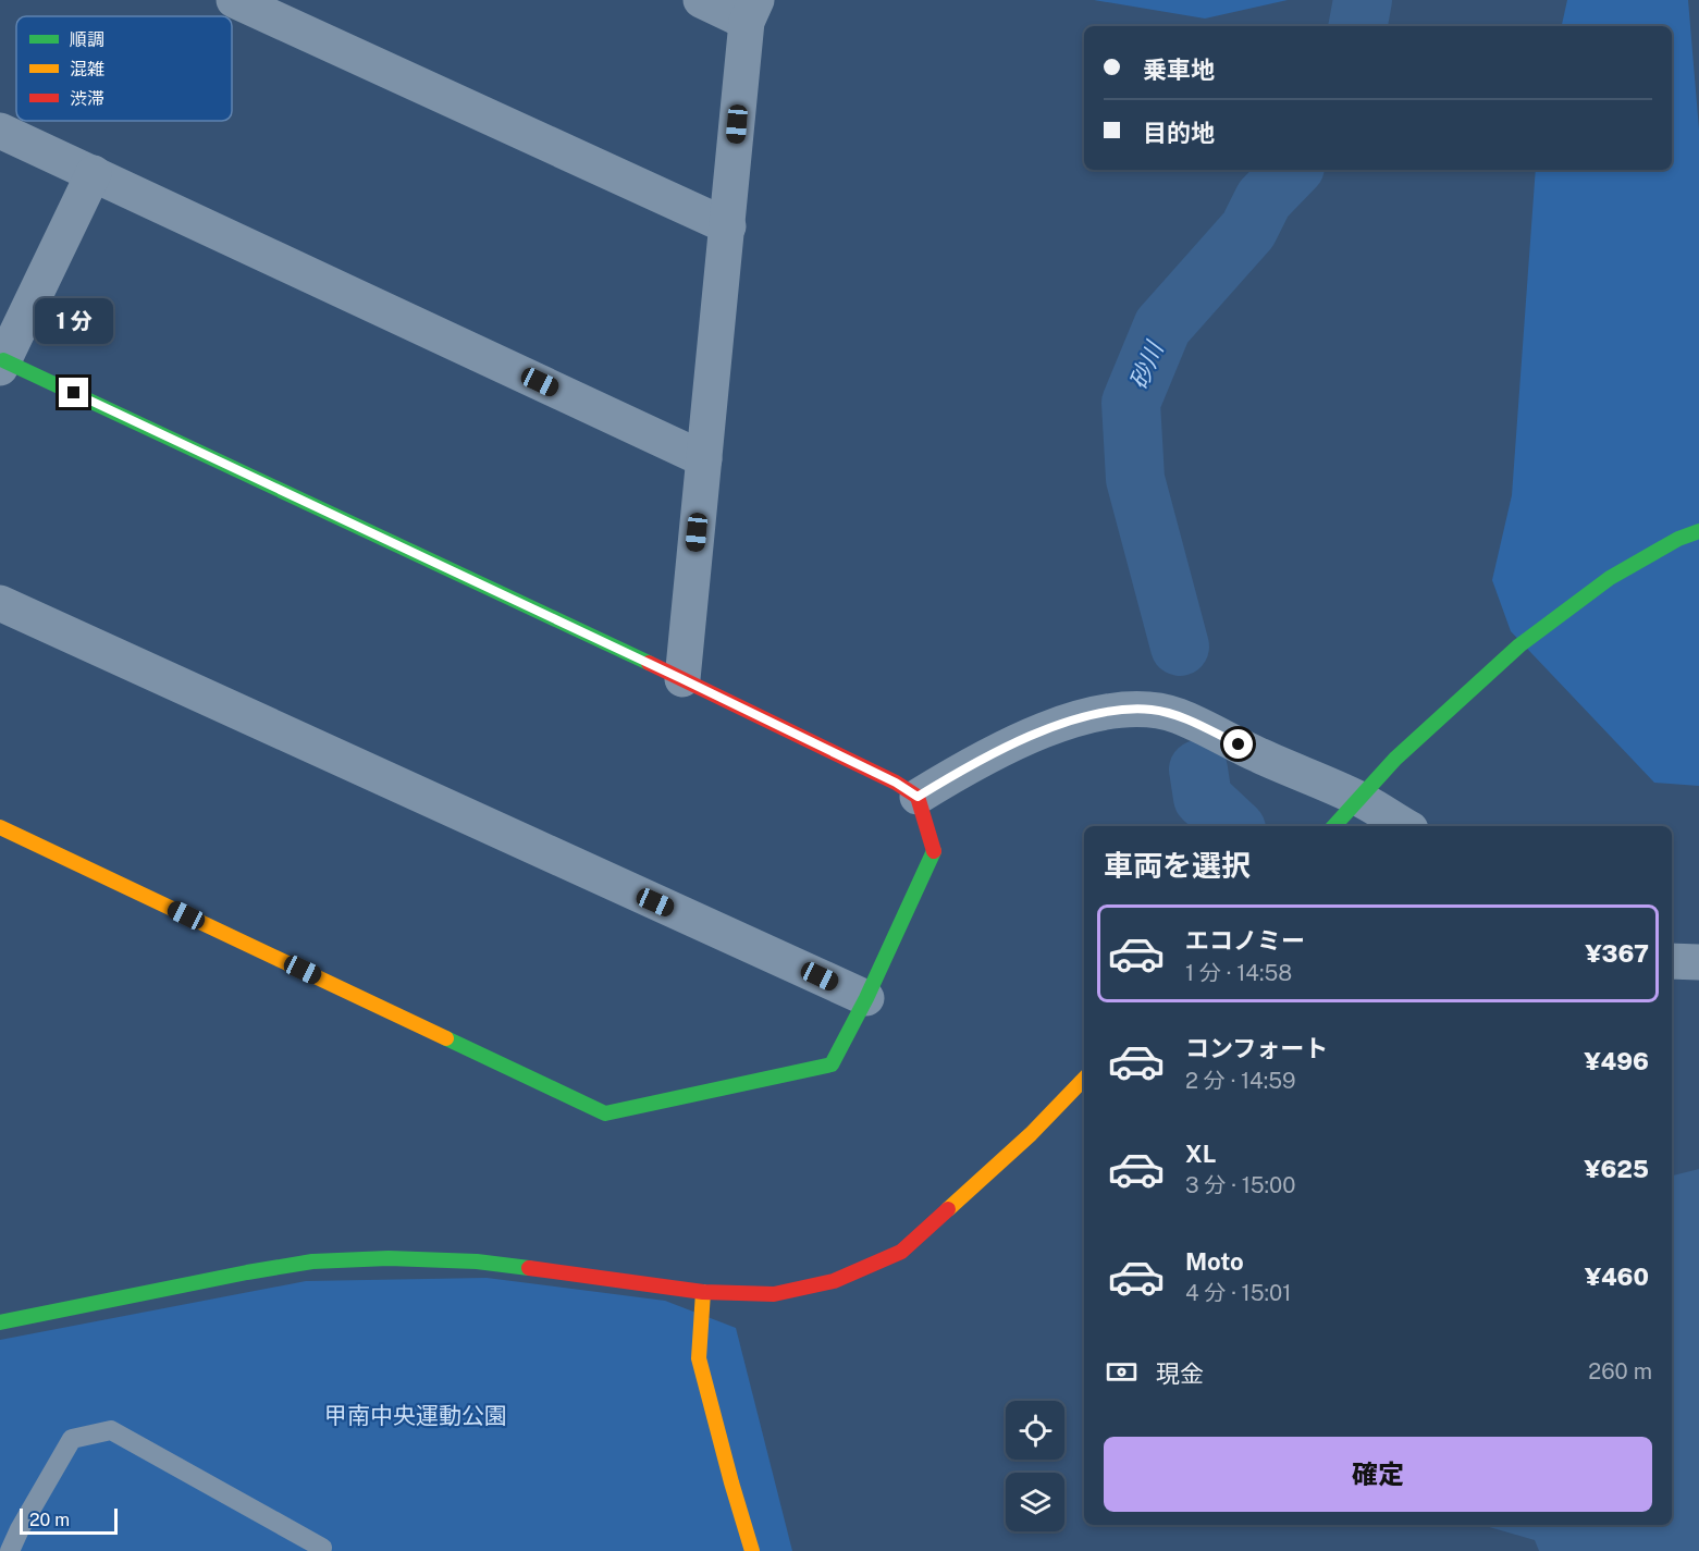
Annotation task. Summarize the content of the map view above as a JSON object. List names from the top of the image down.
{
  "water": ["砂川"],
  "parks": ["甲南中央運動公園"],
  "legend": ["順調", "混雑", "渋滞"],
  "scale_bar": "20 m",
  "page": {
    "banner": ["乗車地", "目的地"],
    "bubble": "1 分",
    "heading": "車両を選択",
    "list": [
      {
        "name": "エコノミー",
        "note": "1 分 · 14:58",
        "value": "¥367"
      },
      {
        "name": "コンフォート",
        "note": "2 分 · 14:59",
        "value": "¥496"
      },
      {
        "name": "XL",
        "note": "3 分 · 15:00",
        "value": "¥625"
      },
      {
        "name": "Moto",
        "note": "4 分 · 15:01",
        "value": "¥460"
      }
    ],
    "pay": ["現金", "260 m"],
    "buttons": "確定",
    "scale": "20 m"
  }
}
